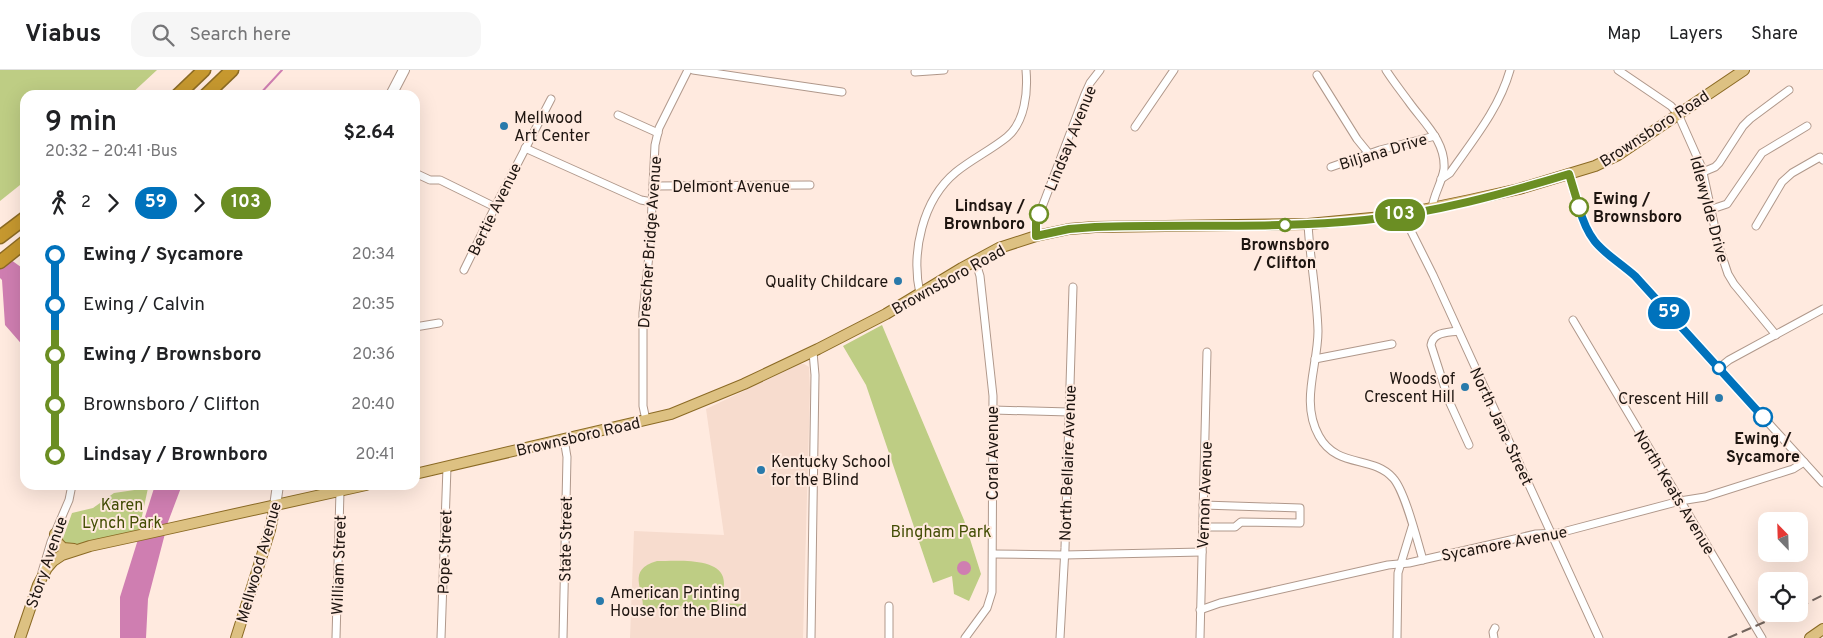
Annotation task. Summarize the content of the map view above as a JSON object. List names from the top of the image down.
{
  "streets": {
    "main road": ["Brownsboro Road", "Story Avenue", "Mellwood Avenue"],
    "street": [
      "Lindsay Avenue",
      "Biljana Drive",
      "Delmont Avenue",
      "Bertie Avenue",
      "Idlewylde Drive",
      "Drescher Bridge Avenue",
      "North Jane Street",
      "Coral Avenue",
      "North Bellaire Avenue",
      "North Keats Avenue",
      "Vernon Avenue",
      "State Street",
      "Sycamore Avenue",
      "Pope Street",
      "William Street"
    ]
  },
  "crossings": [
    ["Brownsboro Road", "Lindsay Avenue"],
    ["Brownsboro Road", "Idlewylde Drive"],
    ["Brownsboro Road", "Drescher Bridge Avenue"],
    ["Brownsboro Road", "North Jane Street"],
    ["Brownsboro Road", "Coral Avenue"],
    ["Brownsboro Road", "State Street"],
    ["Brownsboro Road", "Pope Street"],
    ["Delmont Avenue", "Bertie Avenue"],
    ["Delmont Avenue", "Drescher Bridge Avenue"],
    ["North Jane Street", "Sycamore Avenue"],
    ["North Keats Avenue", "Sycamore Avenue"],
    ["Vernon Avenue", "Sycamore Avenue"]
  ],
  "parks": ["Karen Lynch Park", "Bingham Park"],
  "places": [
    "Mellwood Art Center",
    "Ewing / Brownsboro",
    "Lindsay / Brownboro",
    "Brownsboro / Clifton",
    "Quality Childcare",
    "Woods of Crescent Hill",
    "Crescent Hill",
    "Ewing / Sycamore",
    "Kentucky School for the Blind",
    "American Printing House for the Blind"
  ],
  "lines": ["bus line 103", "bus line 59"],
  "north": "top left",
  "page": {
    "header": "Viabus",
    "search": "Search here",
    "nav": ["Map", "Layers", "Share"],
    "on_map": ["59", "103"],
    "heading": ["9 min", "20:32 – 20:41 · Bus", "$2.64"],
    "legs": ["2", "59", "103"],
    "list": [
      {
        "name": "Ewing / Sycamore",
        "value": "20:34"
      },
      {
        "name": "Ewing / Calvin",
        "value": "20:35"
      },
      {
        "name": "Ewing / Brownsboro",
        "value": "20:36"
      },
      {
        "name": "Brownsboro / Clifton",
        "value": "20:40"
      },
      {
        "name": "Lindsay / Brownboro",
        "value": "20:41"
      }
    ]
  }
}
